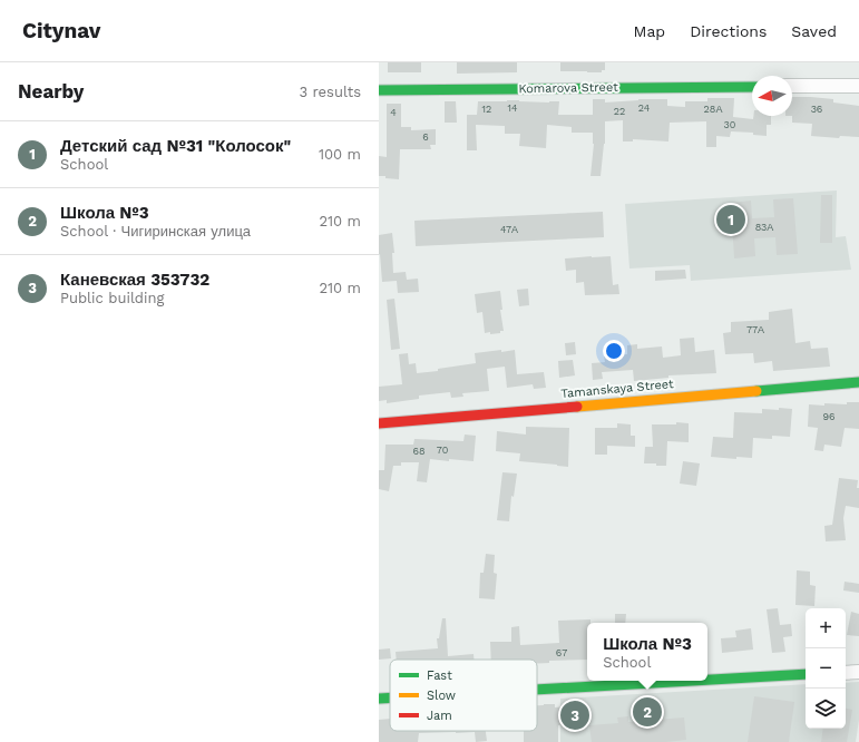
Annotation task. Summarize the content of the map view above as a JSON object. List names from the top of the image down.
{
  "streets": {
    "street": ["Komarova Street", "Tamanskaya Street"]
  },
  "house_numbers": [
    "14",
    "24",
    "12",
    "28А",
    "36",
    "22",
    "4",
    "30",
    "6",
    "83А",
    "47А",
    "77А",
    "96",
    "70",
    "68",
    "67"
  ],
  "legend": ["Fast", "Slow", "Jam"],
  "north": "left",
  "page": {
    "header": "Citynav",
    "nav": ["Map", "Directions", "Saved"],
    "heading": ["Nearby", "3 results"],
    "list": [
      {
        "mark": "1",
        "name": "Детский сад №31 \"Колосок\"",
        "note": "School",
        "value": "100 m"
      },
      {
        "mark": "2",
        "name": "Школа №3",
        "note": "School · Чигиринская улица",
        "value": "210 m"
      },
      {
        "mark": "3",
        "name": "Каневская 353732",
        "note": "Public building",
        "value": "210 m"
      }
    ],
    "pins": ["1", "2", "3"],
    "map_buttons": ["+", "−"],
    "popup": ["Школа №3", "School"]
  }
}
